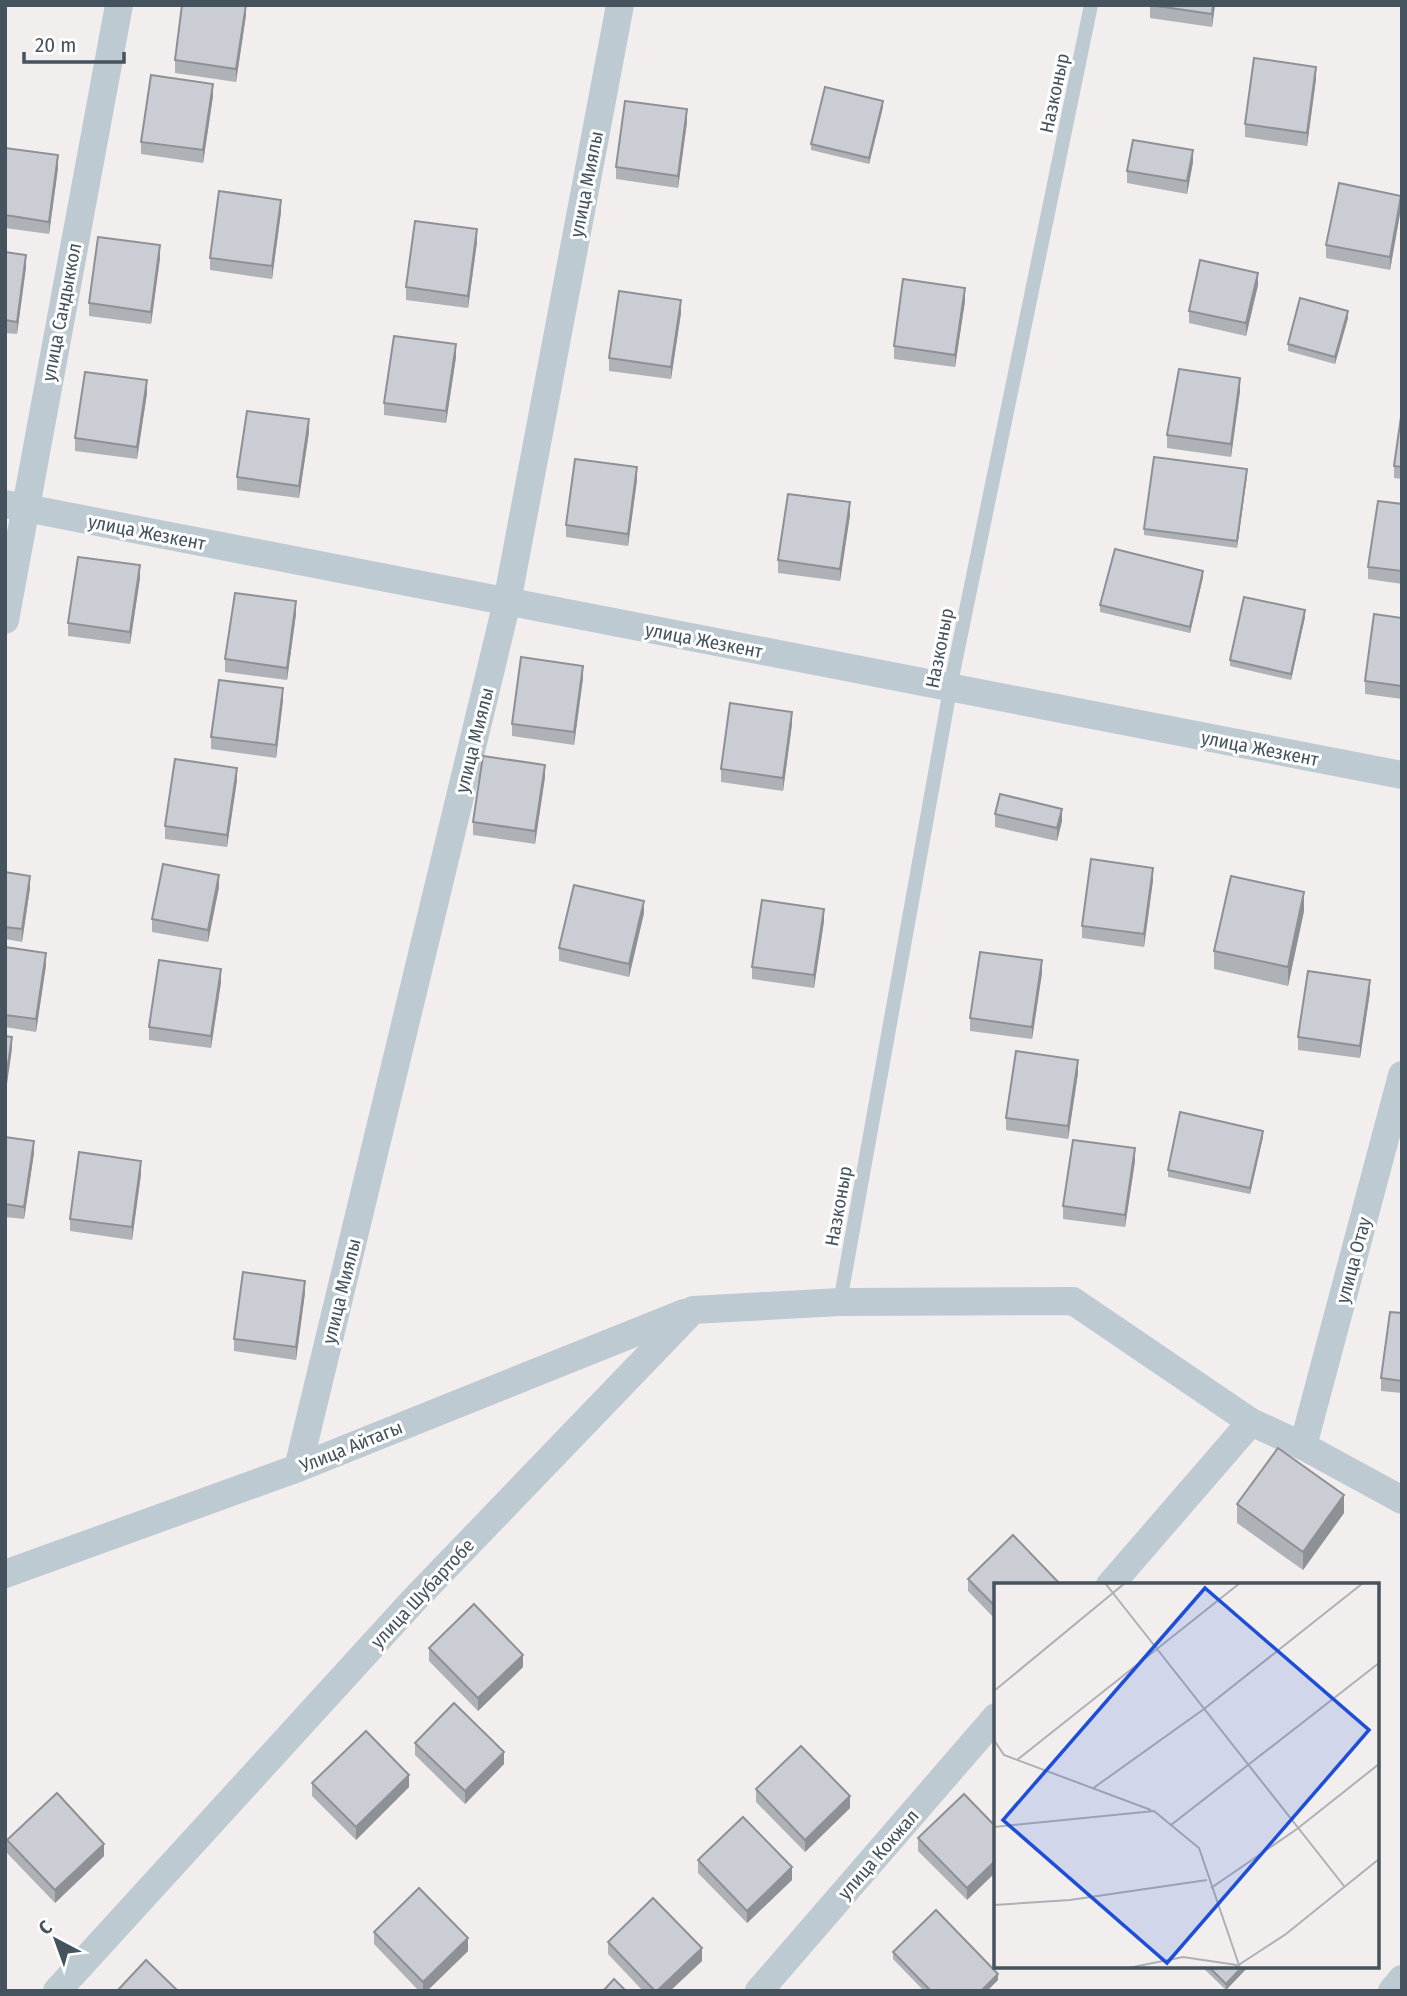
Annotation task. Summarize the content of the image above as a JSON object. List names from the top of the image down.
{
  "streets": {
    "street": [
      "улица Миялы",
      "улица Сандыккол",
      "улица Жезкент",
      "улица Отау",
      "Улица Айтагы",
      "улица Шубартобе",
      "улица Кокжал"
    ],
    "lane": ["Назконыр"]
  },
  "crossings": [
    ["Назконыр", "улица Жезкент"],
    ["улица Миялы", "улица Жезкент"],
    ["улица Миялы", "Улица Айтагы"],
    ["улица Сандыккол", "улица Жезкент"],
    ["Улица Айтагы", "улица Шубартобе"]
  ],
  "scale_bar": "20 m",
  "north": "top left"
}
